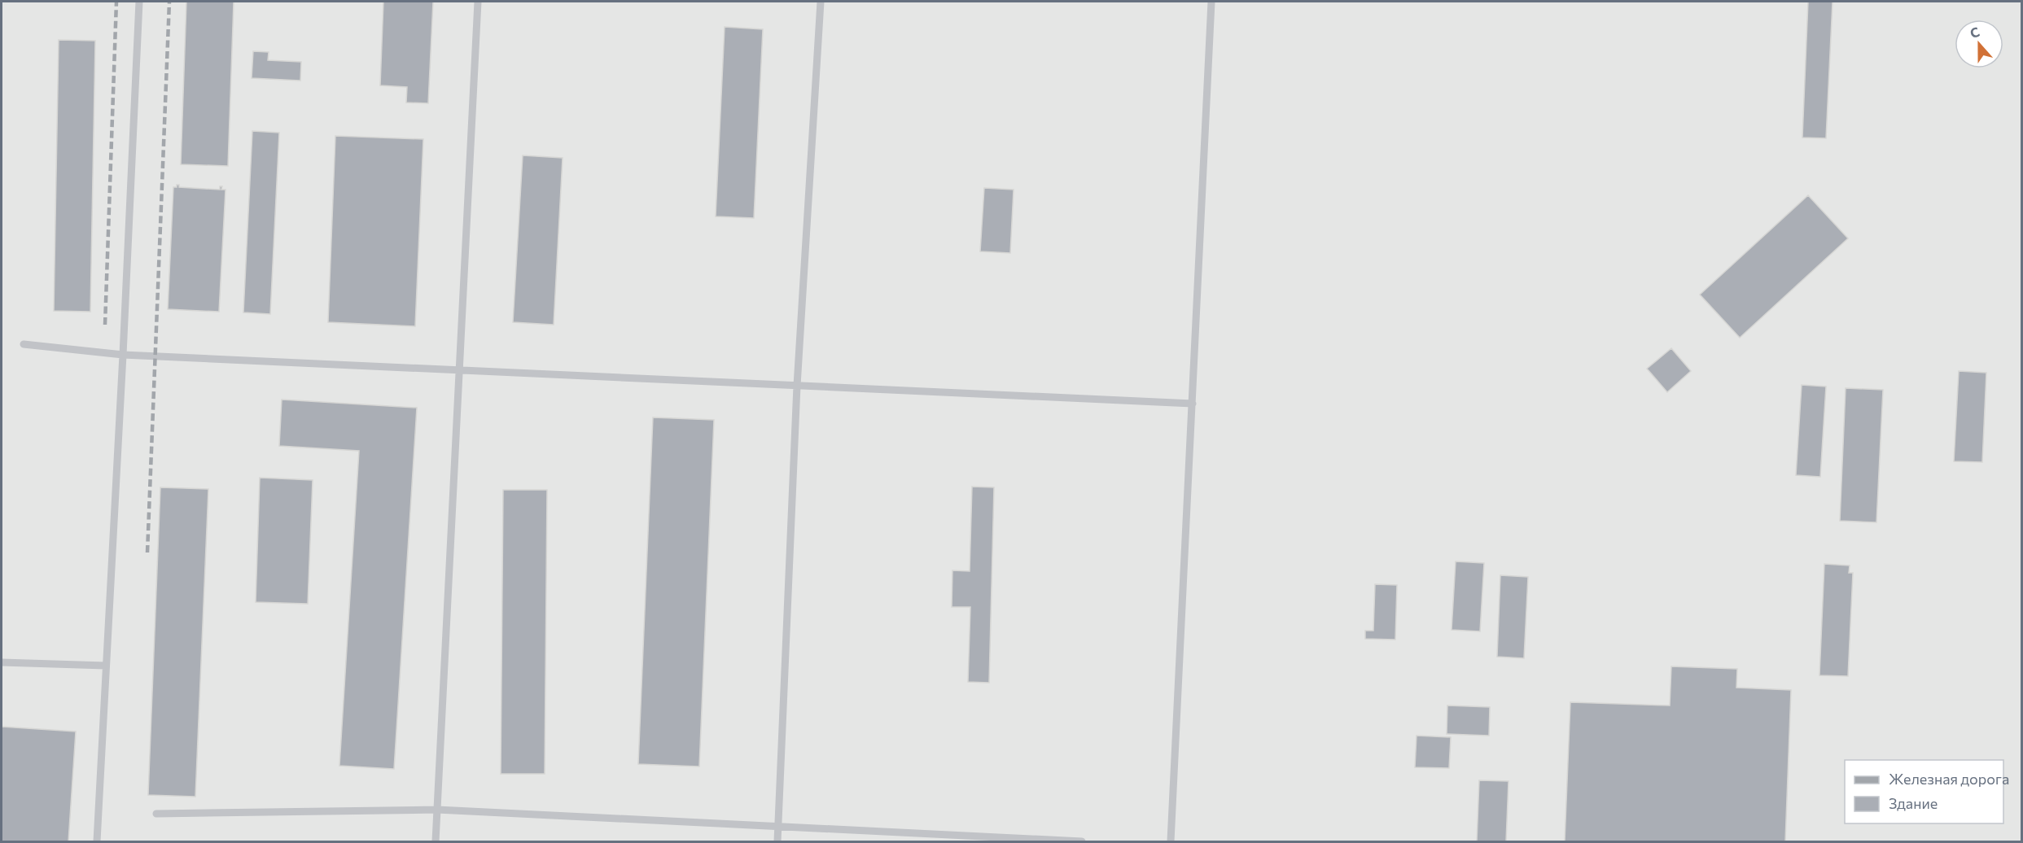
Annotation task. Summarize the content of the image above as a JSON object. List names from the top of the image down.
{
  "legend": ["Железная дорога", "Здание"],
  "north": "top"
}
